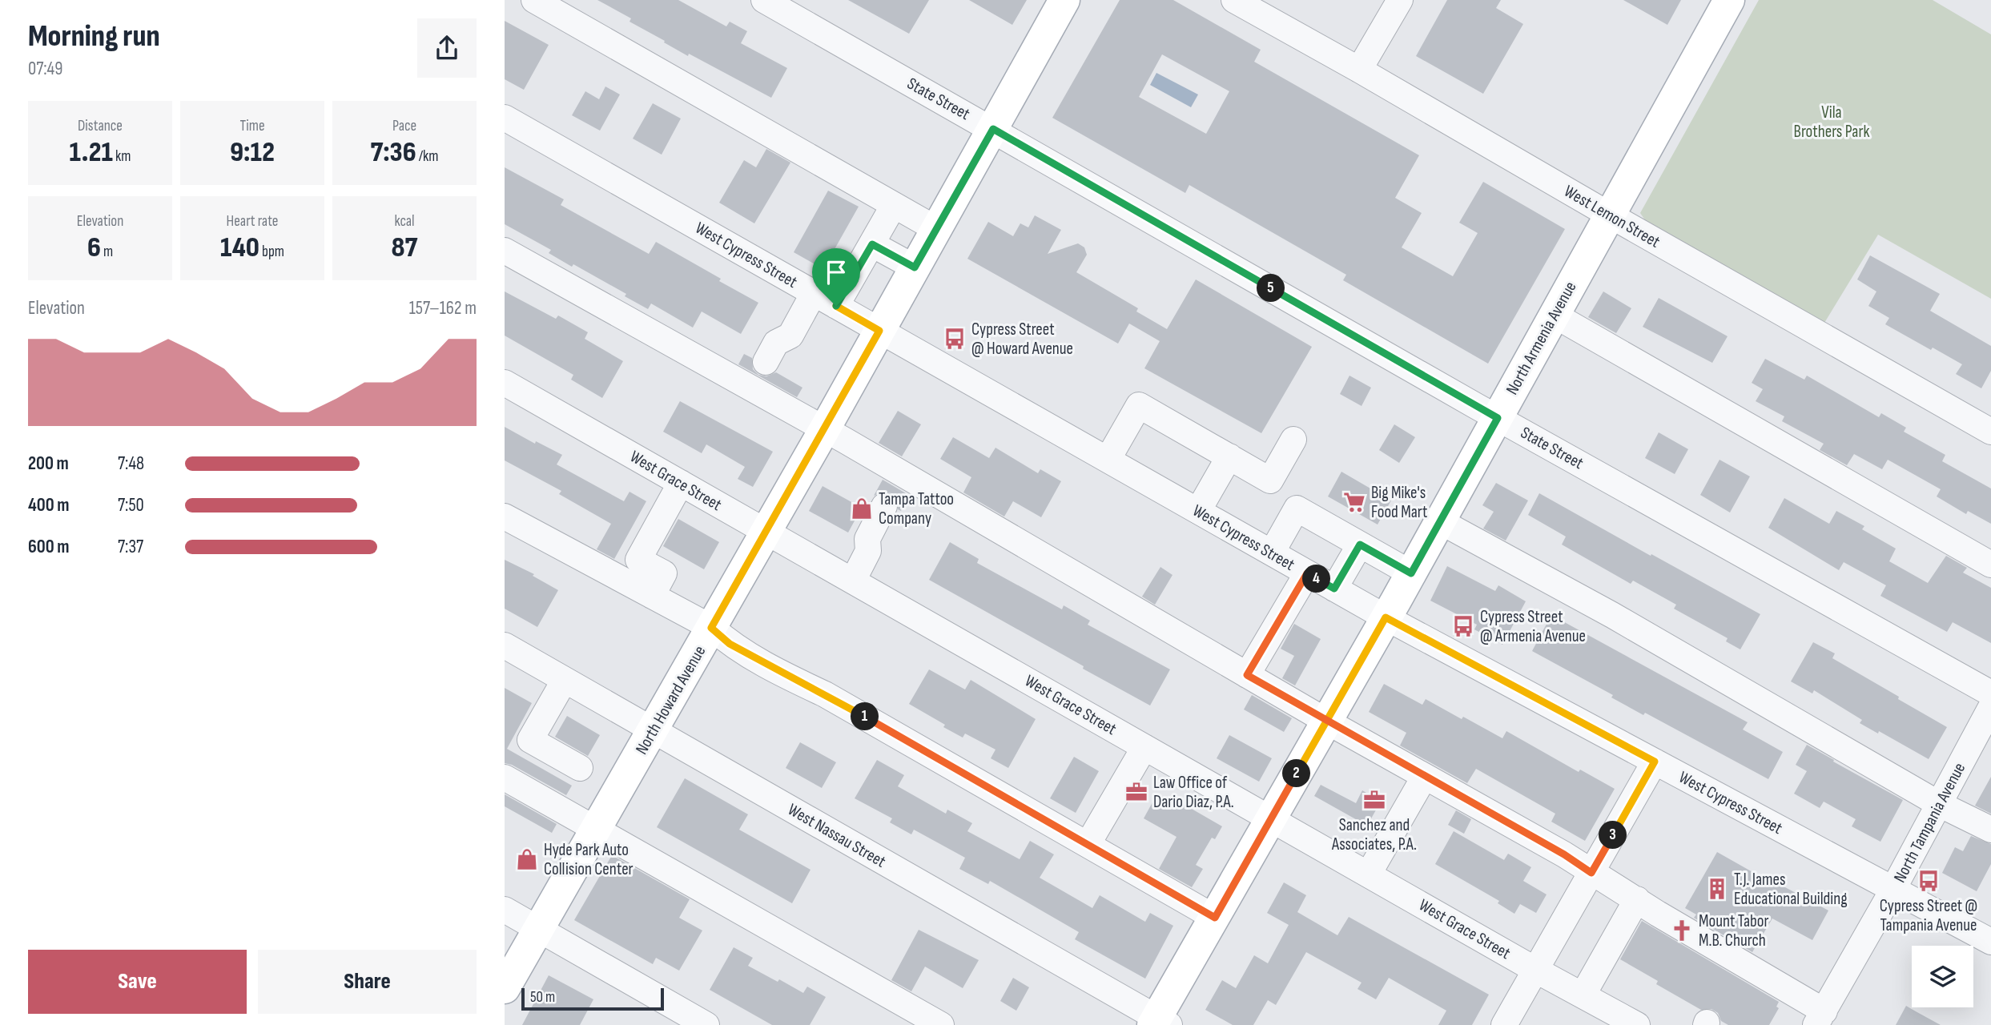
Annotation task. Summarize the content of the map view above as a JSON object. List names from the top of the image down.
{
  "streets": {
    "main road": ["North Armenia Avenue", "North Howard Avenue"],
    "street": [
      "State Street",
      "West Lemon Street",
      "West Cypress Street",
      "West Grace Street",
      "North Tampania Avenue",
      "West Nassau Street"
    ]
  },
  "crossings": [
    ["State Street", "North Armenia Avenue"],
    ["State Street", "North Howard Avenue"],
    ["West Lemon Street", "North Armenia Avenue"],
    ["West Cypress Street", "North Armenia Avenue"],
    ["West Cypress Street", "North Howard Avenue"],
    ["West Cypress Street", "North Tampania Avenue"],
    ["North Armenia Avenue", "West Grace Street"],
    ["North Armenia Avenue", "West Nassau Street"],
    ["West Grace Street", "North Howard Avenue"],
    ["North Howard Avenue", "West Nassau Street"]
  ],
  "parks": ["Vila Brothers Park"],
  "places": {
    "bus stop": ["Cypress Street @ Howard Avenue", "Cypress Street @ Armenia Avenue", "Cypress Street @ Tampania Avenue"],
    "supermarket": ["Big Mike's Food Mart"],
    "shop": ["Tampa Tattoo Company", "Hyde Park Auto Collision Center"],
    "office": ["Law Office of Dario Diaz, P.A.", "Sanchez and Associates, P.A."],
    "building": ["T.J. James Educational Building"],
    "church": ["Mount Tabor M.B. Church"]
  },
  "scale_bar": "50 m",
  "page": {
    "heading": ["Morning run", "07:49"],
    "stats": [
      ["Distance", "1.21 km"],
      ["Time", "9:12"],
      ["Pace", "7:36 /km"],
      ["Elevation", "6 m"],
      ["Heart rate", "140 bpm"],
      ["kcal", "87"]
    ],
    "pins": [
      "5",
      "4",
      "1",
      "2",
      "3"
    ],
    "chart": ["Elevation", "157–162 m"],
    "list": [
      {
        "name": "200 m",
        "note": "7:48"
      },
      {
        "name": "400 m",
        "note": "7:50"
      },
      {
        "name": "600 m",
        "note": "7:37"
      }
    ],
    "buttons": ["Save", "Share"],
    "scale": "50 m"
  }
}
